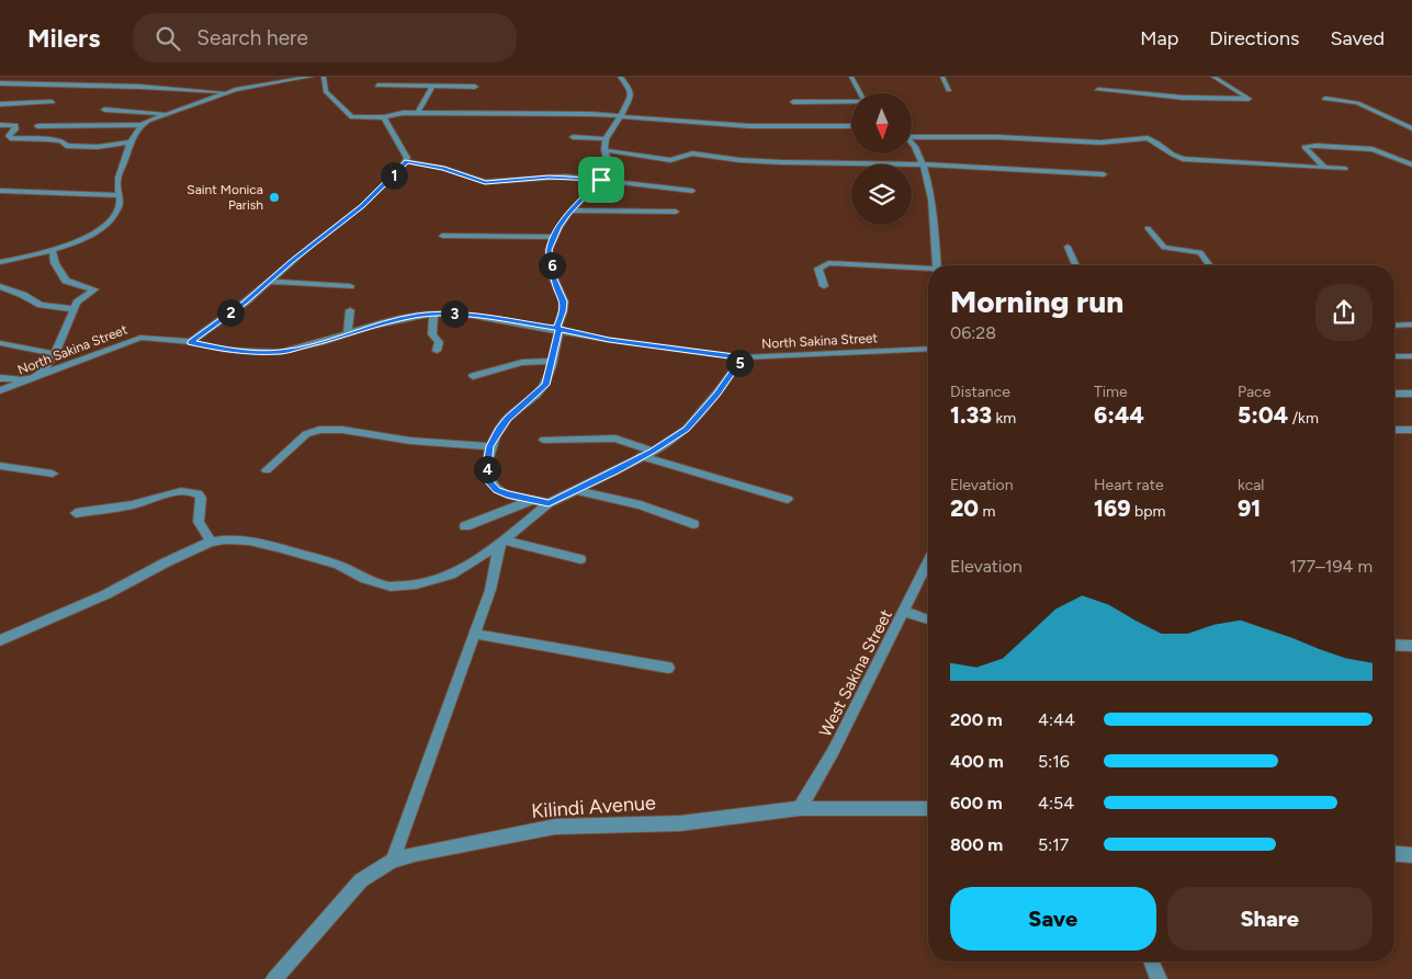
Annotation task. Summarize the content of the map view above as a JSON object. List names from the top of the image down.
{
  "streets": {
    "street": ["North Sakina Street", "West Sakina Street", "Kilindi Avenue"]
  },
  "crossings": [
    ["West Sakina Street", "Kilindi Avenue"]
  ],
  "places": ["Saint Monica Parish"],
  "north": "bottom",
  "page": {
    "header": "Milers",
    "search": "Search here",
    "nav": ["Map", "Directions", "Saved"],
    "pins": [
      "1",
      "6",
      "2",
      "3",
      "5",
      "4"
    ],
    "heading": ["Morning run", "06:28"],
    "stats": [
      ["Distance", "1.33 km"],
      ["Time", "6:44"],
      ["Pace", "5:04 /km"],
      ["Elevation", "20 m"],
      ["Heart rate", "169 bpm"],
      ["kcal", "91"]
    ],
    "chart": ["Elevation", "177–194 m"],
    "list": [
      {
        "name": "200 m",
        "note": "4:44"
      },
      {
        "name": "400 m",
        "note": "5:16"
      },
      {
        "name": "600 m",
        "note": "4:54"
      },
      {
        "name": "800 m",
        "note": "5:17"
      }
    ],
    "buttons": ["Save", "Share"]
  }
}
